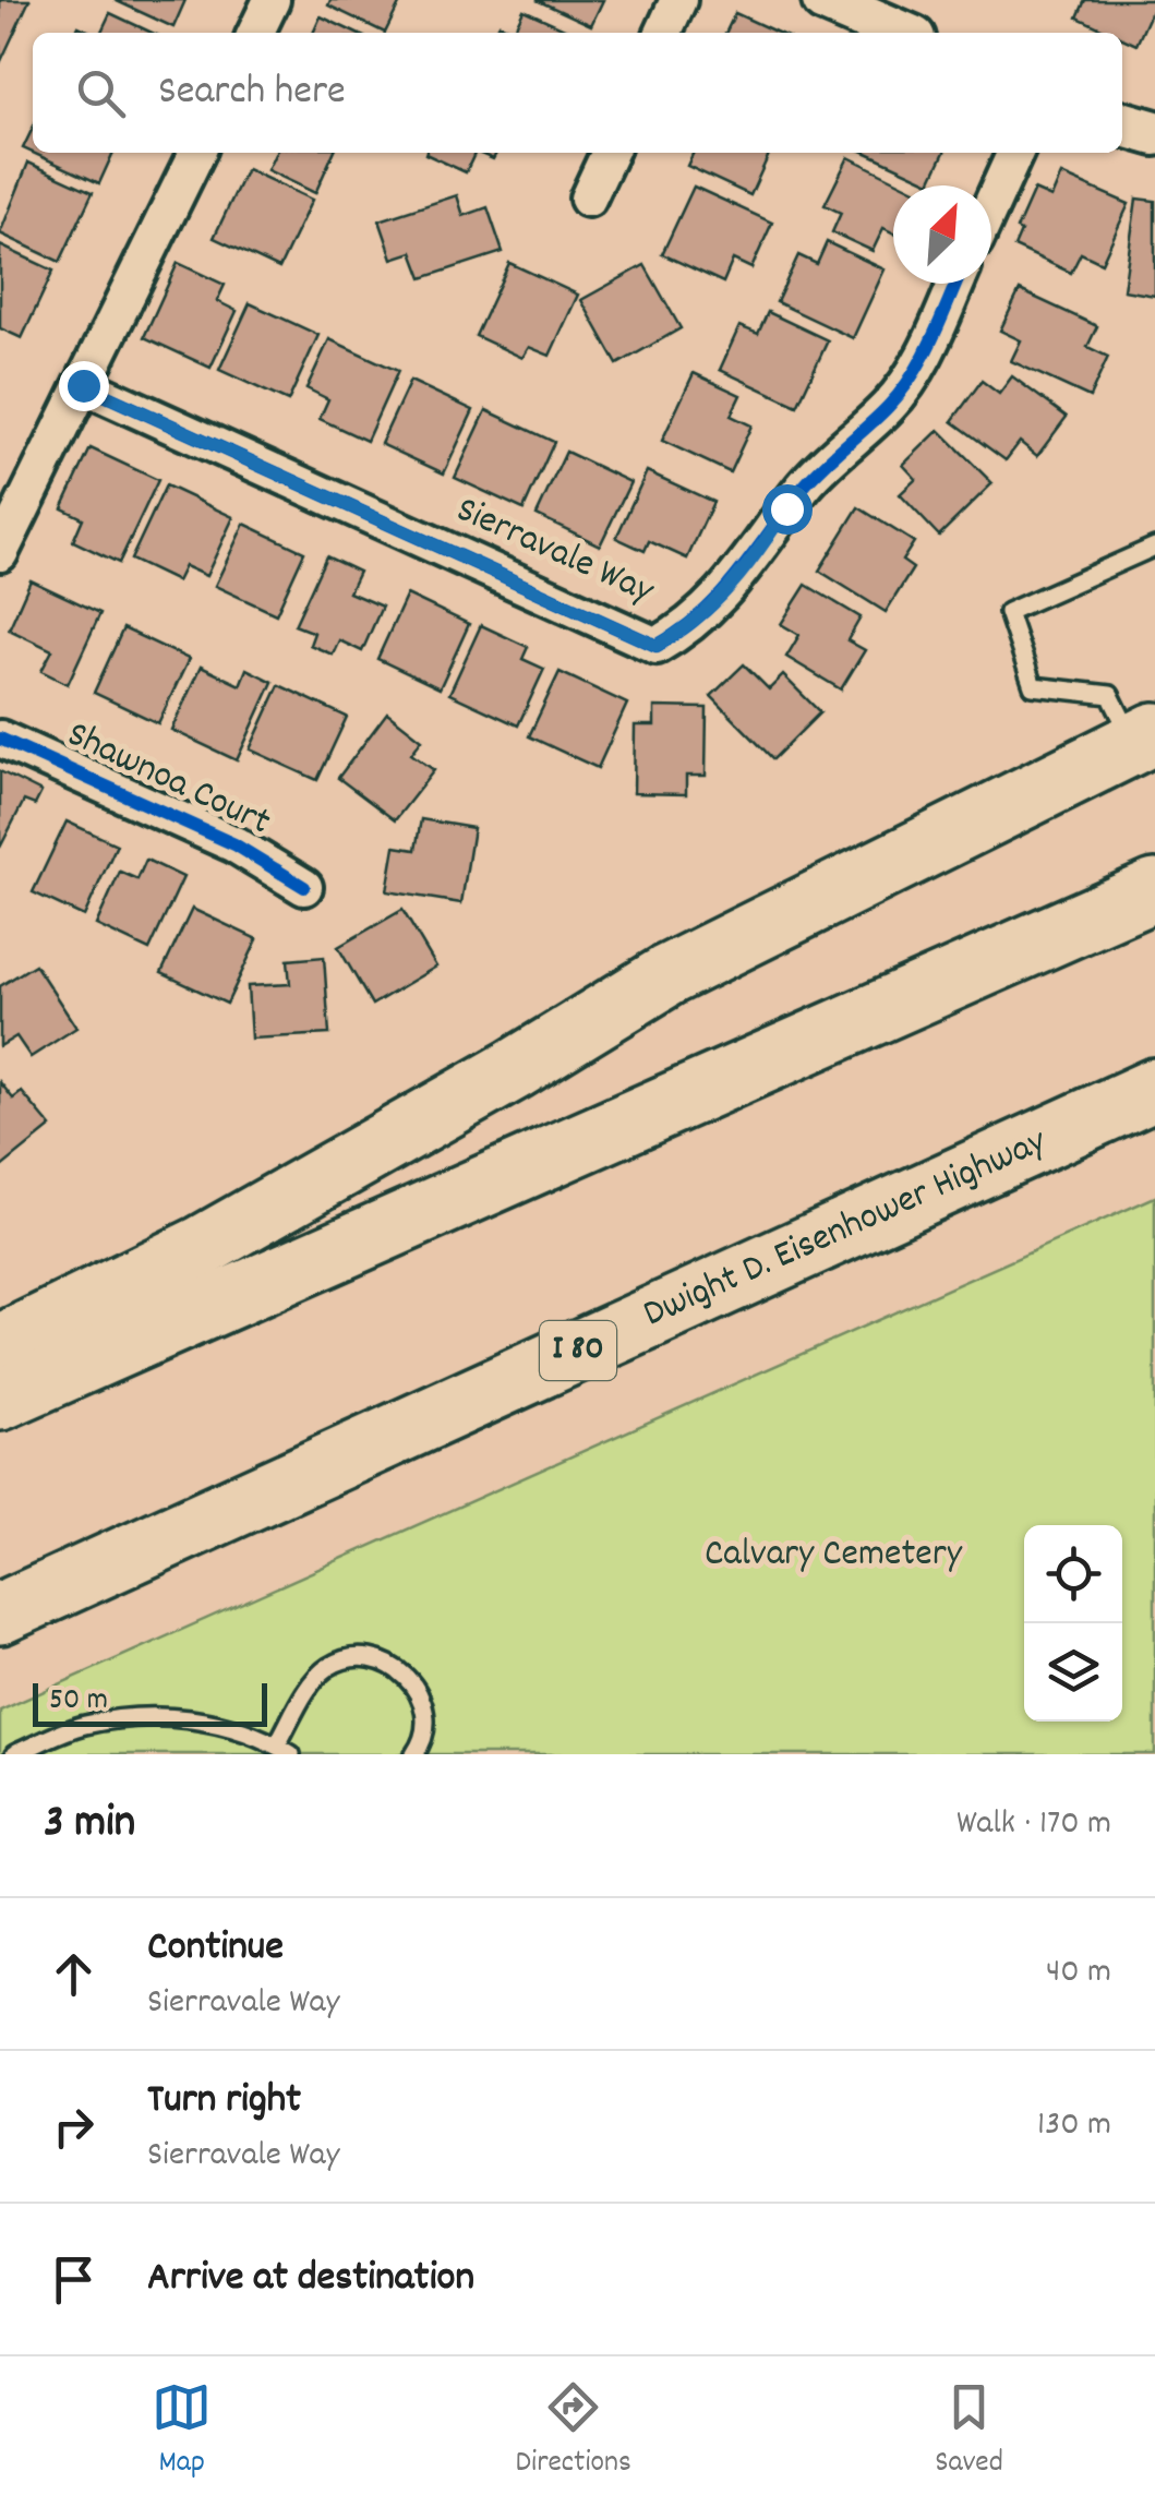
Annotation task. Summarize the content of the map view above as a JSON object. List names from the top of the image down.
{
  "streets": {
    "highway": ["Dwight D. Eisenhower Highway", "I 80"],
    "street": ["Sierravale Way", "Shawnoa Court"]
  },
  "parks": ["Calvary Cemetery"],
  "scale_bar": "50 m",
  "north": "top right",
  "page": {
    "search": "Search here",
    "scale": "50 m",
    "heading": ["3 min", "Walk · 170 m"],
    "list": [
      ["Continue", "Sierravale Way", "40 m"],
      ["Turn right", "Sierravale Way", "130 m"],
      "Arrive at destination"
    ],
    "nav": ["Map", "Directions", "Saved"]
  }
}
